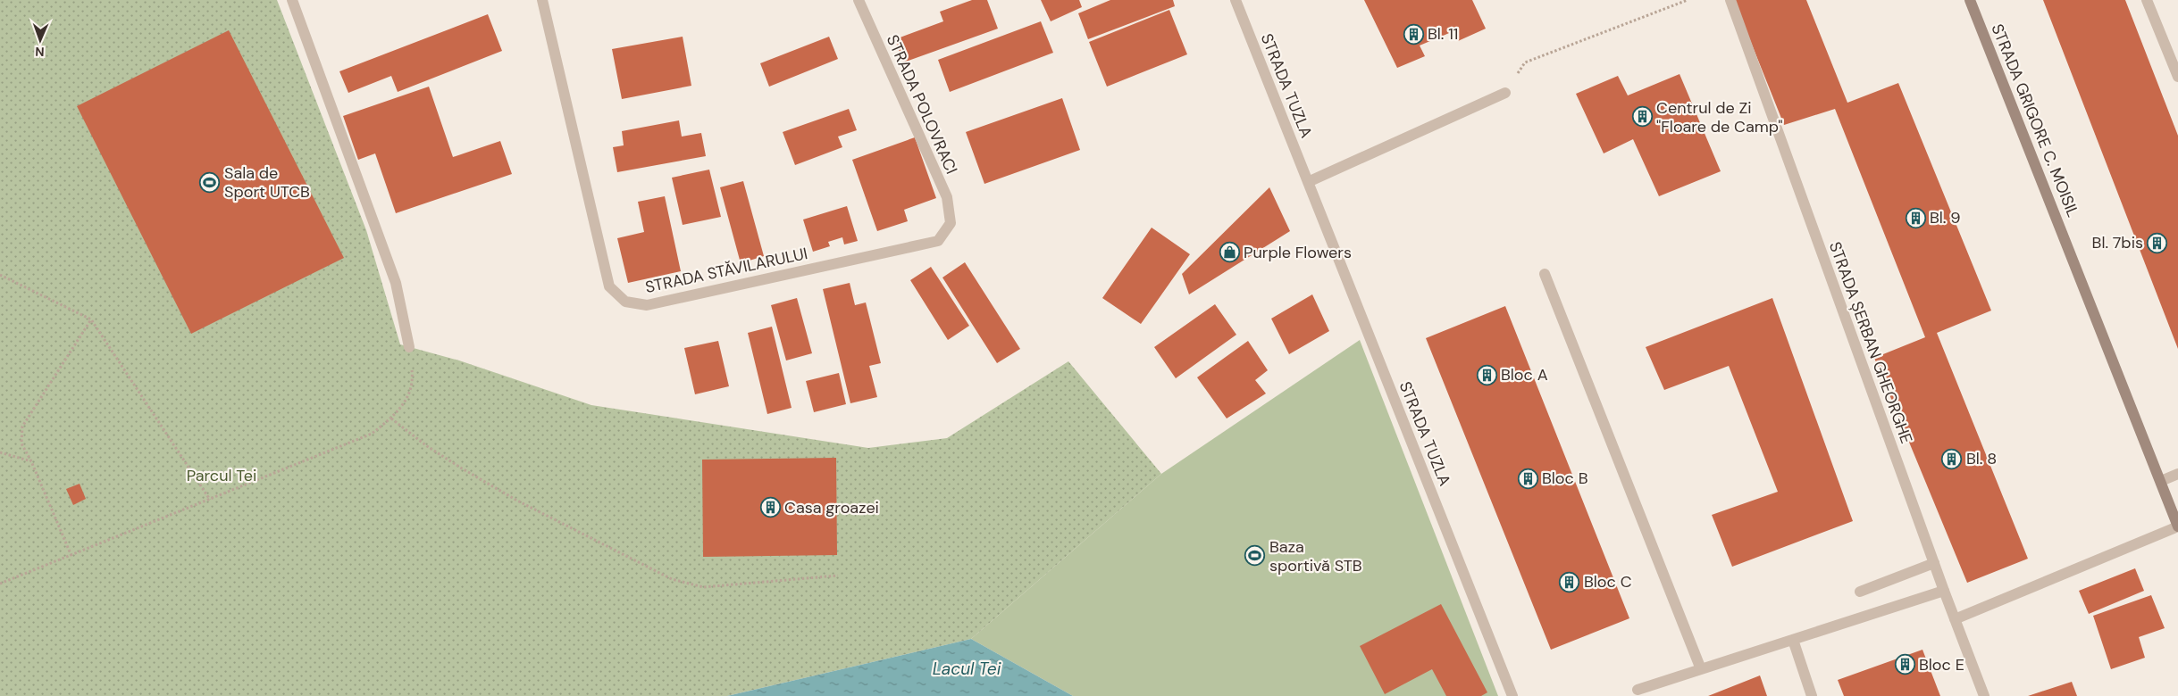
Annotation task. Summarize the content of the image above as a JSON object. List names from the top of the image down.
{
  "streets": {
    "street": [
      "STRADA TUZLA",
      "STRADA POLOVRACI",
      "STRADA GRIGORE C. MOISIL",
      "STRADA STĂVILARULUI",
      "STRADA ȘERBAN GHEORGHE"
    ]
  },
  "crossings": [
    ["STRADA POLOVRACI", "STRADA STĂVILARULUI"]
  ],
  "water": ["Lacul Tei"],
  "parks": ["Parcul Tei"],
  "places": {
    "building": [
      "Bl. 11",
      "Centrul de Zi \"Floare de Camp\"",
      "Bl. 9",
      "Bl. 7bis",
      "Bloc A",
      "Bl. 8",
      "Bloc B",
      "Casa groazei",
      "Bloc C",
      "Bloc E"
    ],
    "sports": ["Sala de Sport UTCB", "Baza sportivă STB"],
    "shop": ["Purple Flowers"]
  },
  "north": "bottom"
}
